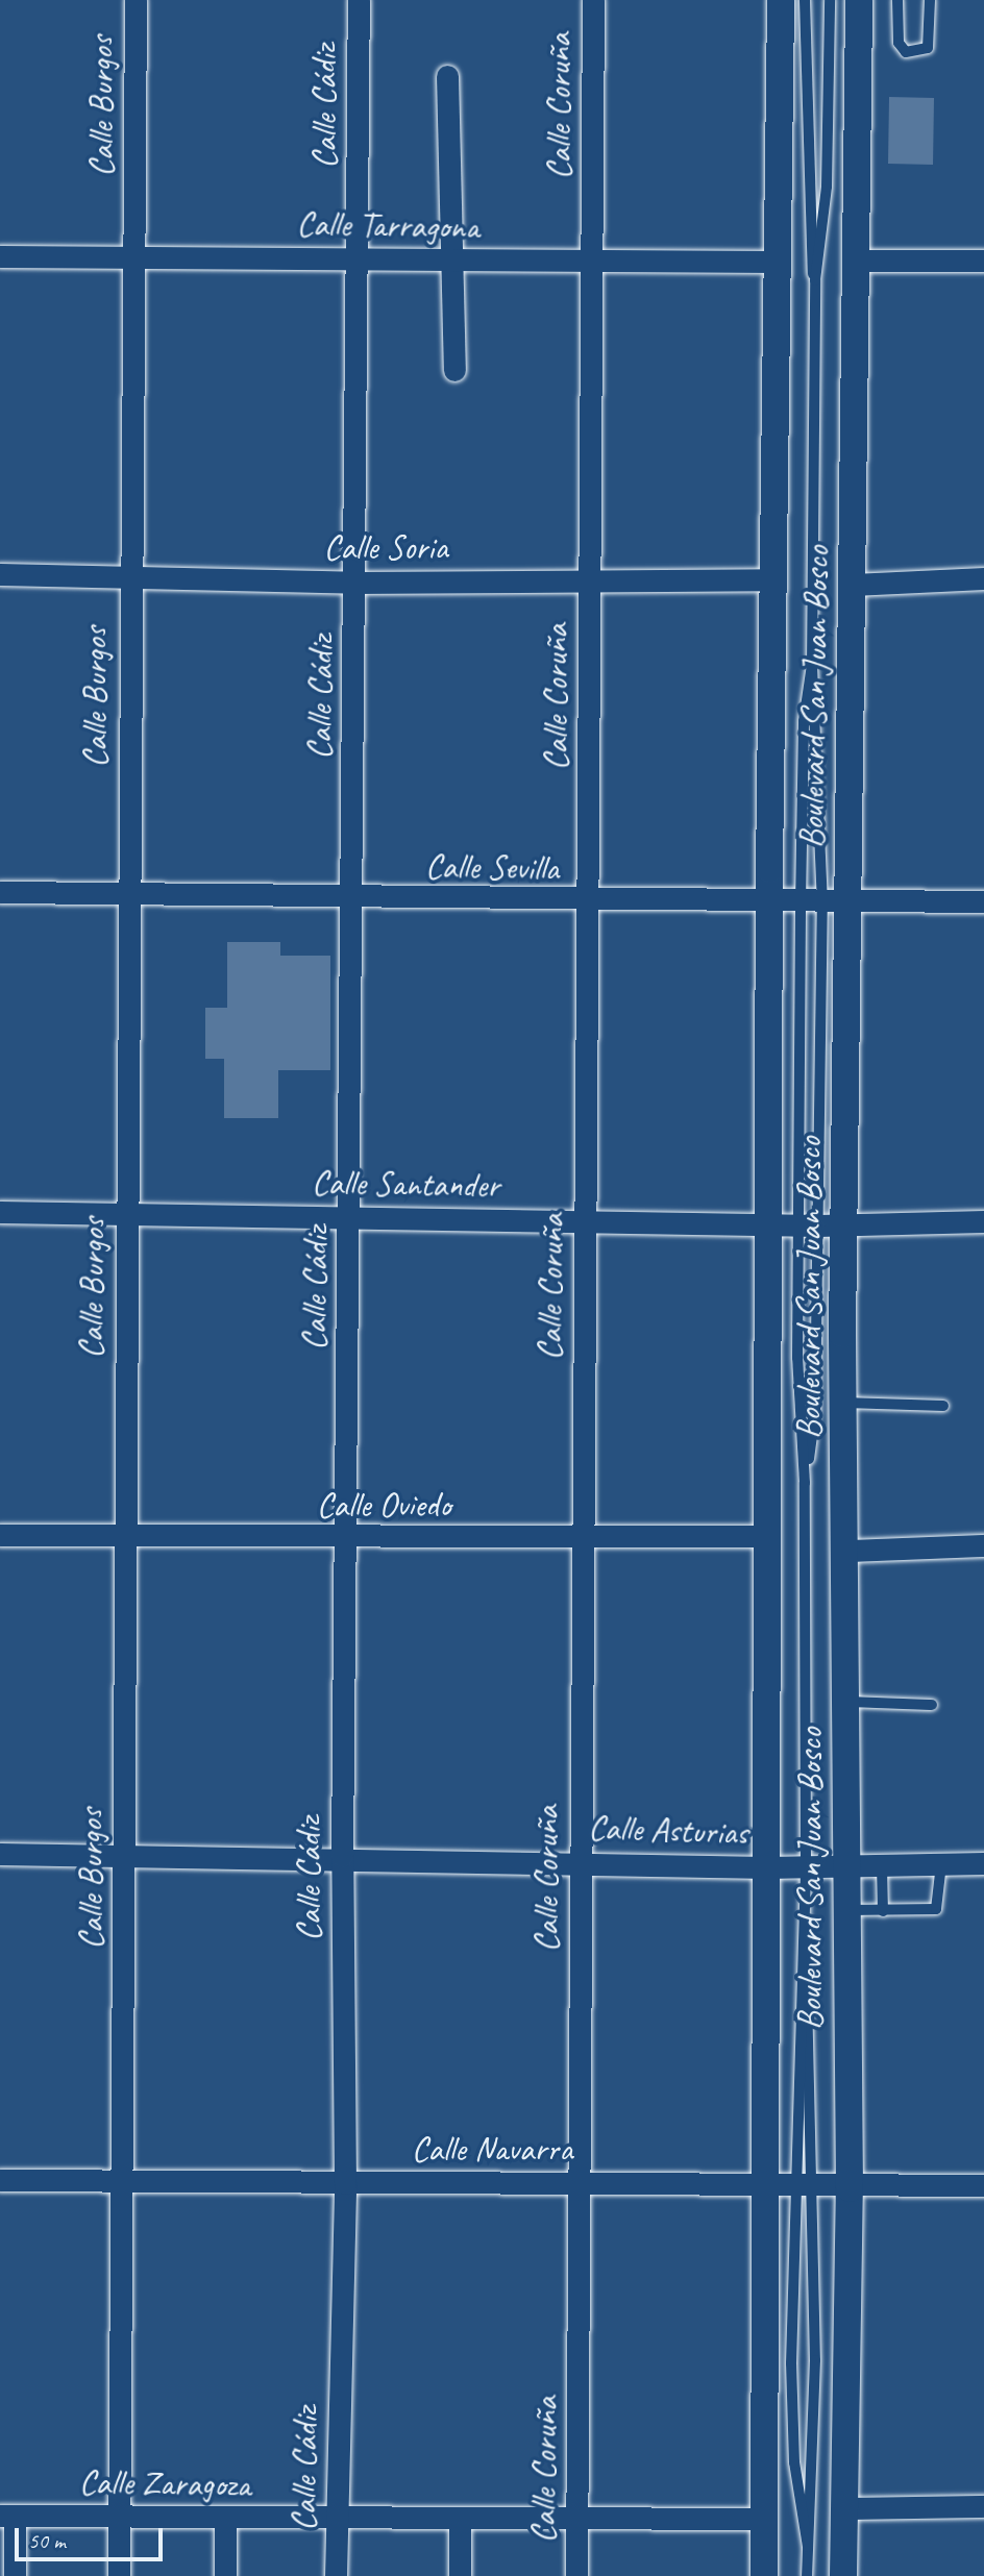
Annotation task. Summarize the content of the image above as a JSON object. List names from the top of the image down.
{
  "streets": {
    "street": [
      "Calle Burgos",
      "Calle Cádiz",
      "Calle Coruña",
      "Calle Tarragona",
      "Calle Soria",
      "Boulevard San Juan Bosco",
      "Calle Sevilla",
      "Calle Santander",
      "Calle Oviedo",
      "Calle Asturias",
      "Calle Navarra",
      "Calle Zaragoza"
    ]
  },
  "crossings": [
    ["Calle Burgos", "Calle Tarragona"],
    ["Calle Burgos", "Calle Soria"],
    ["Calle Burgos", "Calle Sevilla"],
    ["Calle Burgos", "Calle Santander"],
    ["Calle Burgos", "Calle Oviedo"],
    ["Calle Burgos", "Calle Asturias"],
    ["Calle Burgos", "Calle Navarra"],
    ["Calle Burgos", "Calle Zaragoza"],
    ["Calle Cádiz", "Calle Tarragona"],
    ["Calle Cádiz", "Calle Soria"],
    ["Calle Cádiz", "Calle Sevilla"],
    ["Calle Cádiz", "Calle Santander"],
    ["Calle Cádiz", "Calle Oviedo"],
    ["Calle Cádiz", "Calle Asturias"],
    ["Calle Cádiz", "Calle Navarra"],
    ["Calle Cádiz", "Calle Zaragoza"],
    ["Calle Coruña", "Calle Tarragona"],
    ["Calle Coruña", "Calle Soria"],
    ["Calle Coruña", "Calle Sevilla"],
    ["Calle Coruña", "Calle Santander"],
    ["Calle Coruña", "Calle Oviedo"],
    ["Calle Coruña", "Calle Asturias"],
    ["Calle Coruña", "Calle Navarra"],
    ["Calle Coruña", "Calle Zaragoza"],
    ["Calle Tarragona", "Boulevard San Juan Bosco"],
    ["Calle Soria", "Boulevard San Juan Bosco"],
    ["Boulevard San Juan Bosco", "Calle Sevilla"],
    ["Boulevard San Juan Bosco", "Calle Santander"],
    ["Boulevard San Juan Bosco", "Calle Oviedo"],
    ["Boulevard San Juan Bosco", "Calle Asturias"],
    ["Boulevard San Juan Bosco", "Calle Navarra"],
    ["Boulevard San Juan Bosco", "Calle Zaragoza"]
  ],
  "scale_bar": "50 m"
}
